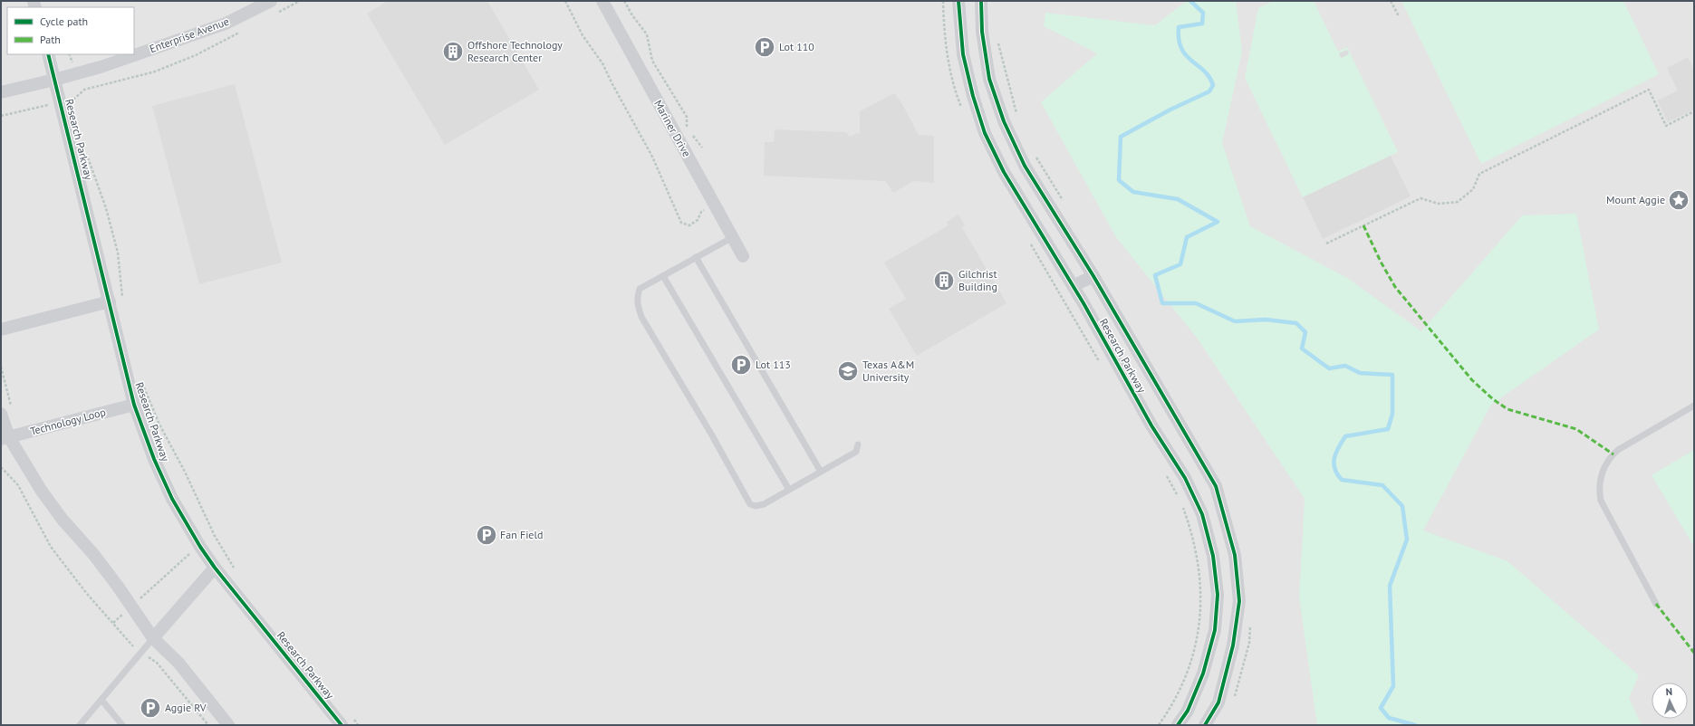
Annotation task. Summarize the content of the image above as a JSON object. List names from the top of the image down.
{
  "streets": {
    "street": [
      "Enterprise Avenue",
      "Mariner Drive",
      "Research Parkway",
      "Technology Loop"
    ]
  },
  "crossings": [
    ["Enterprise Avenue", "Research Parkway"],
    ["Research Parkway", "Technology Loop"]
  ],
  "places": {
    "parking": [
      "Lot 110",
      "Lot 113",
      "Fan Field",
      "Aggie RV"
    ],
    "building": ["Offshore Technology Research Center", "Gilchrist Building"],
    "place": ["Mount Aggie"],
    "school or university": ["Texas A&M University"]
  },
  "legend": ["Cycle path", "Path"],
  "north": "top"
}
